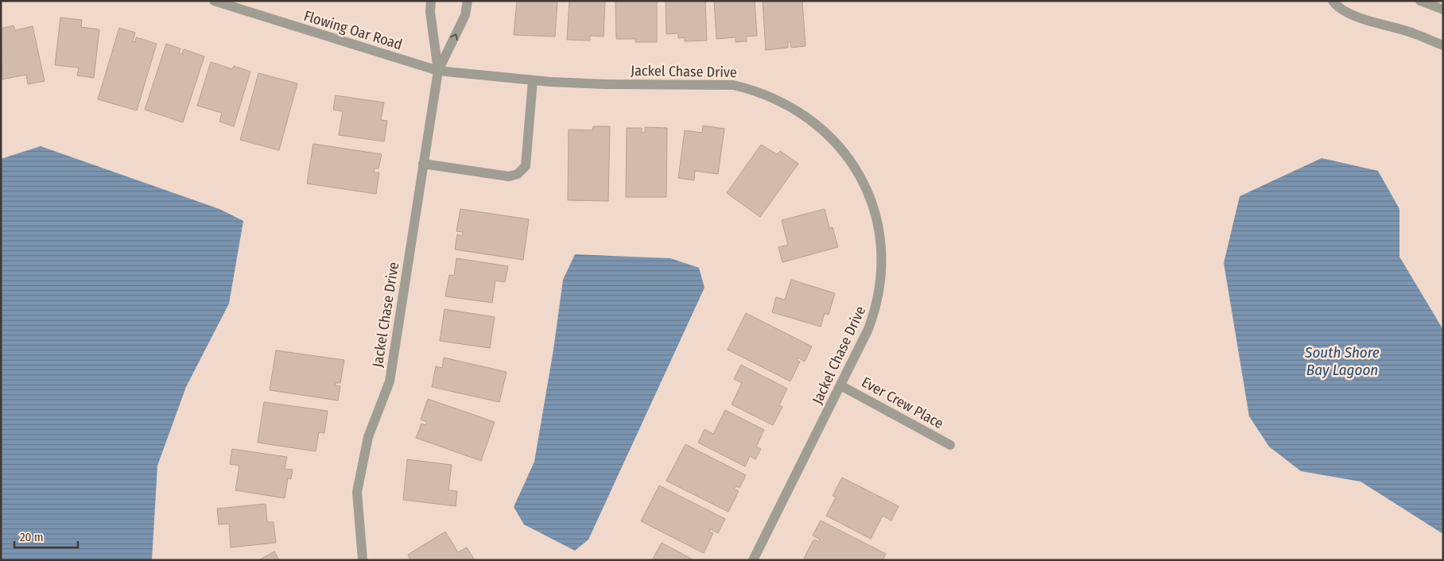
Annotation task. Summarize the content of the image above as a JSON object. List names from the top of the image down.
{
  "streets": {
    "street": ["Flowing Oar Road", "Jackel Chase Drive", "Ever Crew Place"]
  },
  "crossings": [
    ["Flowing Oar Road", "Jackel Chase Drive"],
    ["Jackel Chase Drive", "Ever Crew Place"]
  ],
  "water": ["South Shore Bay Lagoon"],
  "scale_bar": "20 m"
}
